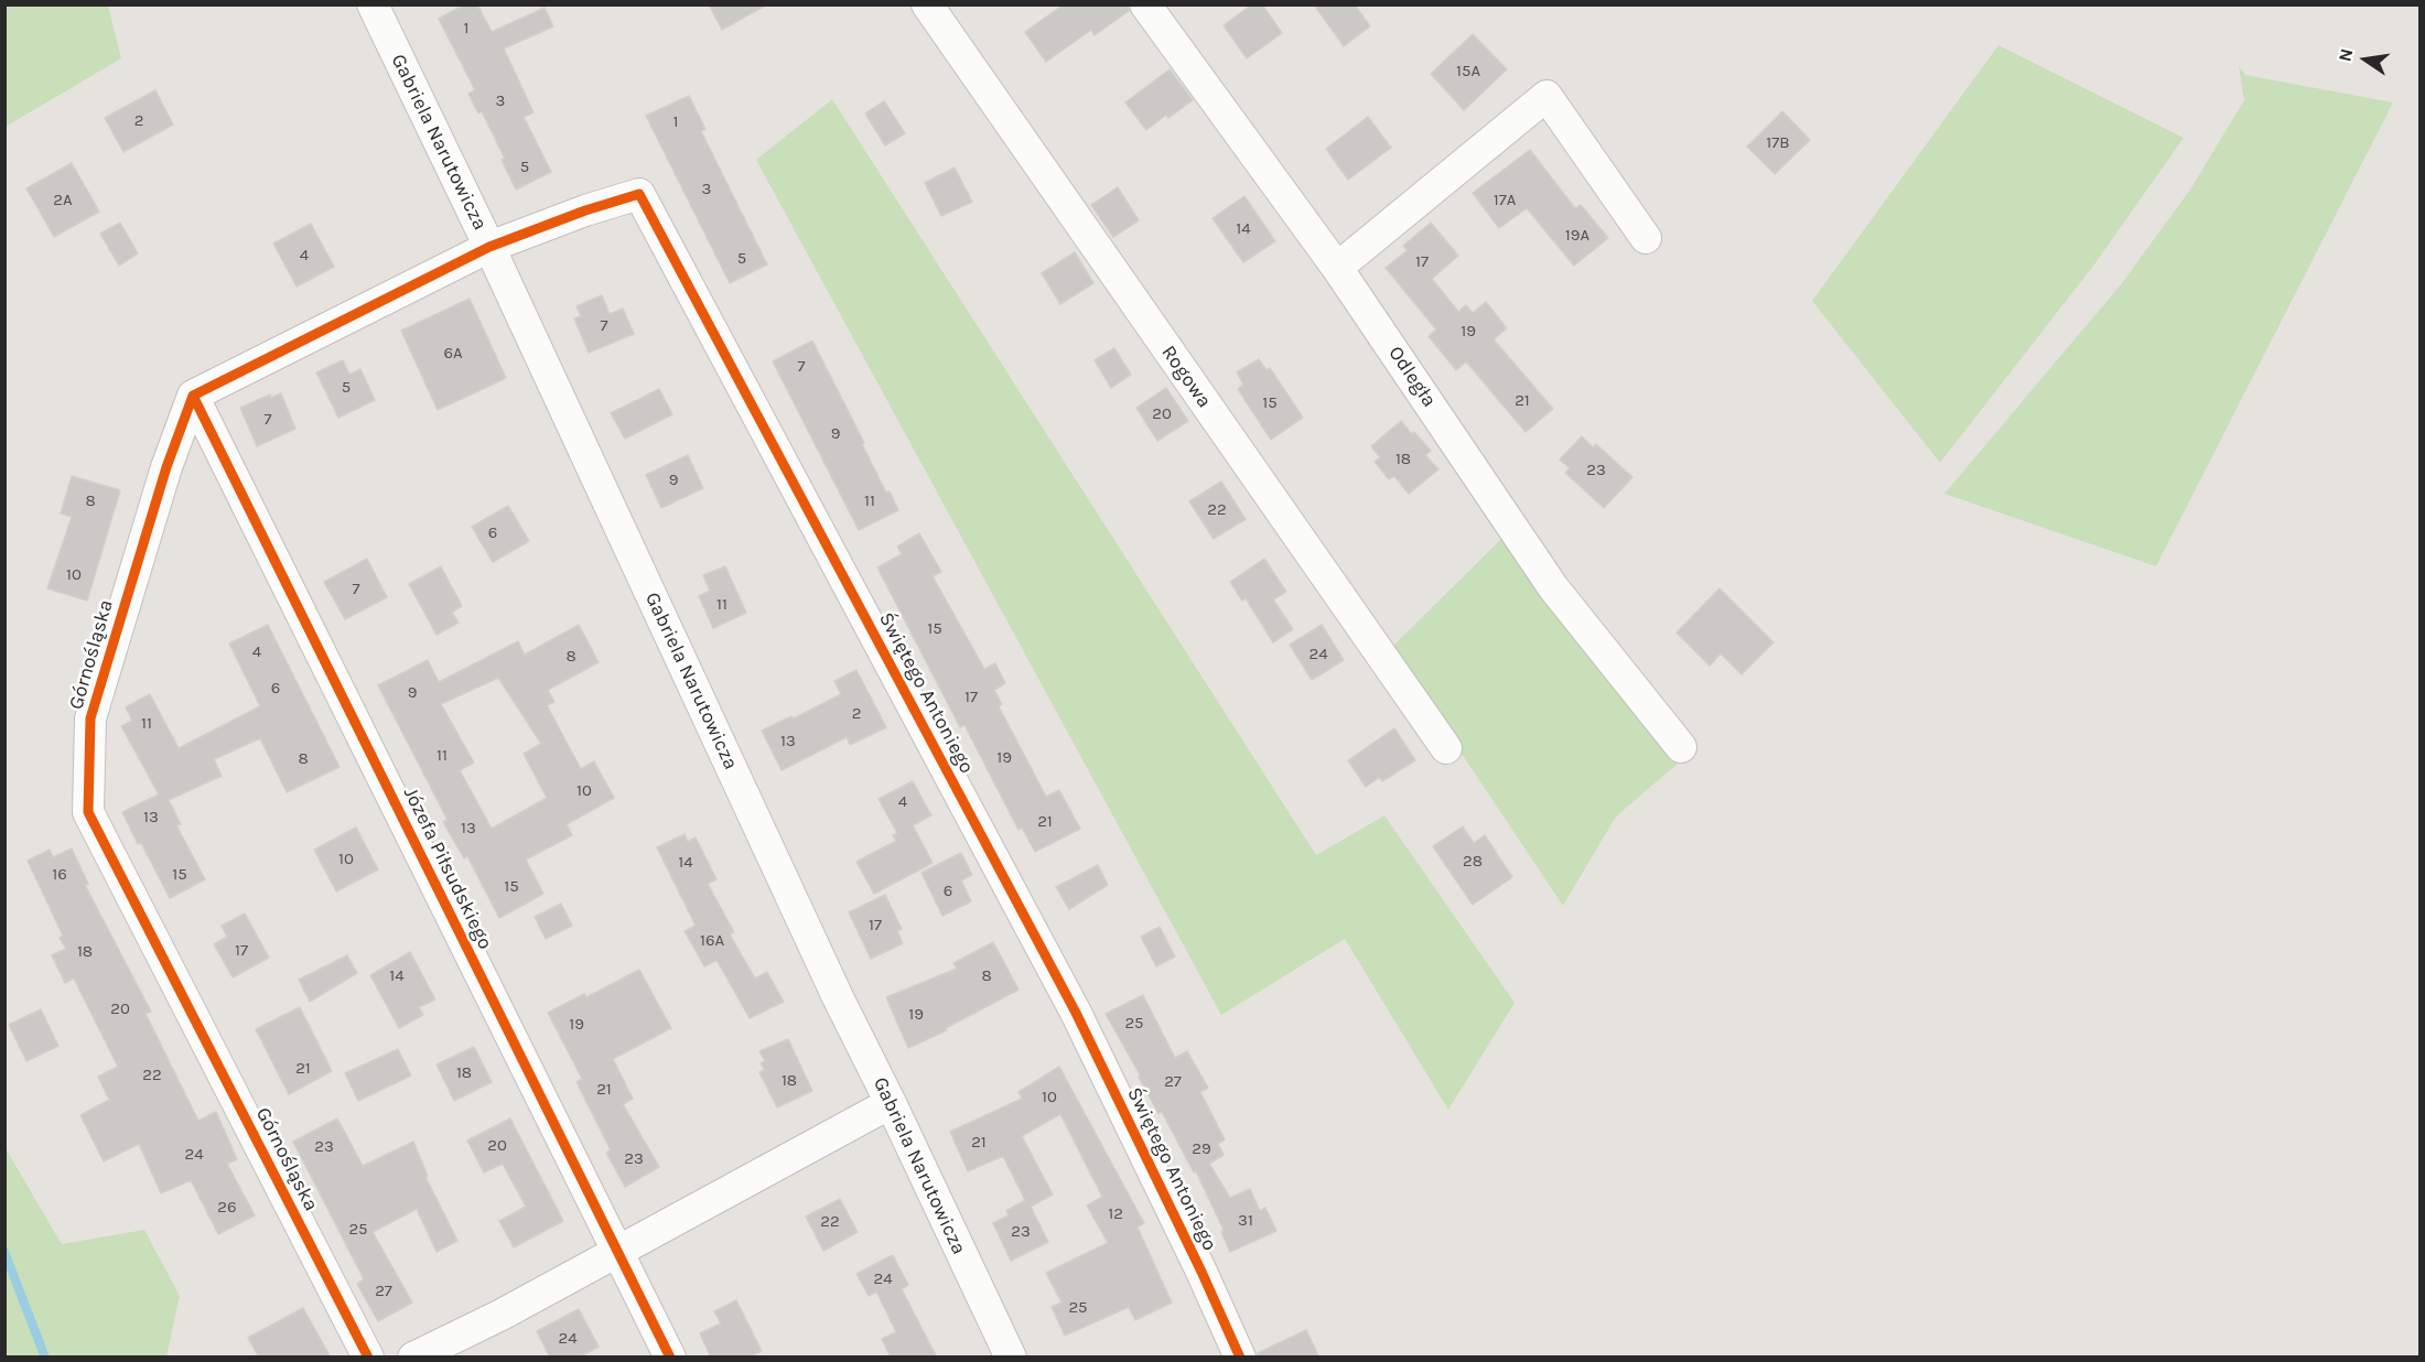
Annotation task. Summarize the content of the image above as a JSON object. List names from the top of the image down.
{
  "streets": {
    "street": [
      "Gabriela Narutowicza",
      "Rogowa",
      "Odległa",
      "Górnośląska",
      "Świętego Antoniego",
      "Józefa Piłsudskiego"
    ]
  },
  "crossings": [
    ["Gabriela Narutowicza", "Świętego Antoniego"],
    ["Górnośląska", "Józefa Piłsudskiego"]
  ],
  "house_numbers": [
    "1",
    "15A",
    "3",
    "2",
    "1",
    "17B",
    "5",
    "3",
    "2A",
    "17A",
    "14",
    "19A",
    "4",
    "5",
    "17",
    "7",
    "19",
    "6A",
    "7",
    "5",
    "21",
    "15",
    "20",
    "7",
    "9",
    "18",
    "23",
    "9",
    "8",
    "11",
    "22",
    "6",
    "10",
    "7",
    "11",
    "15",
    "4",
    "24",
    "8",
    "6",
    "9",
    "17",
    "2",
    "11",
    "13",
    "11",
    "19",
    "8",
    "10",
    "4",
    "13",
    "21",
    "13",
    "10",
    "28",
    "14",
    "16",
    "15",
    "15",
    "6",
    "17",
    "16A",
    "17",
    "18",
    "14",
    "8",
    "20",
    "19",
    "25",
    "19",
    "21",
    "18",
    "22",
    "18",
    "27",
    "21",
    "10",
    "21",
    "20",
    "23",
    "29",
    "24",
    "23",
    "26",
    "12",
    "31",
    "22",
    "25",
    "23",
    "24",
    "27",
    "25",
    "24"
  ],
  "north": "left"
}
